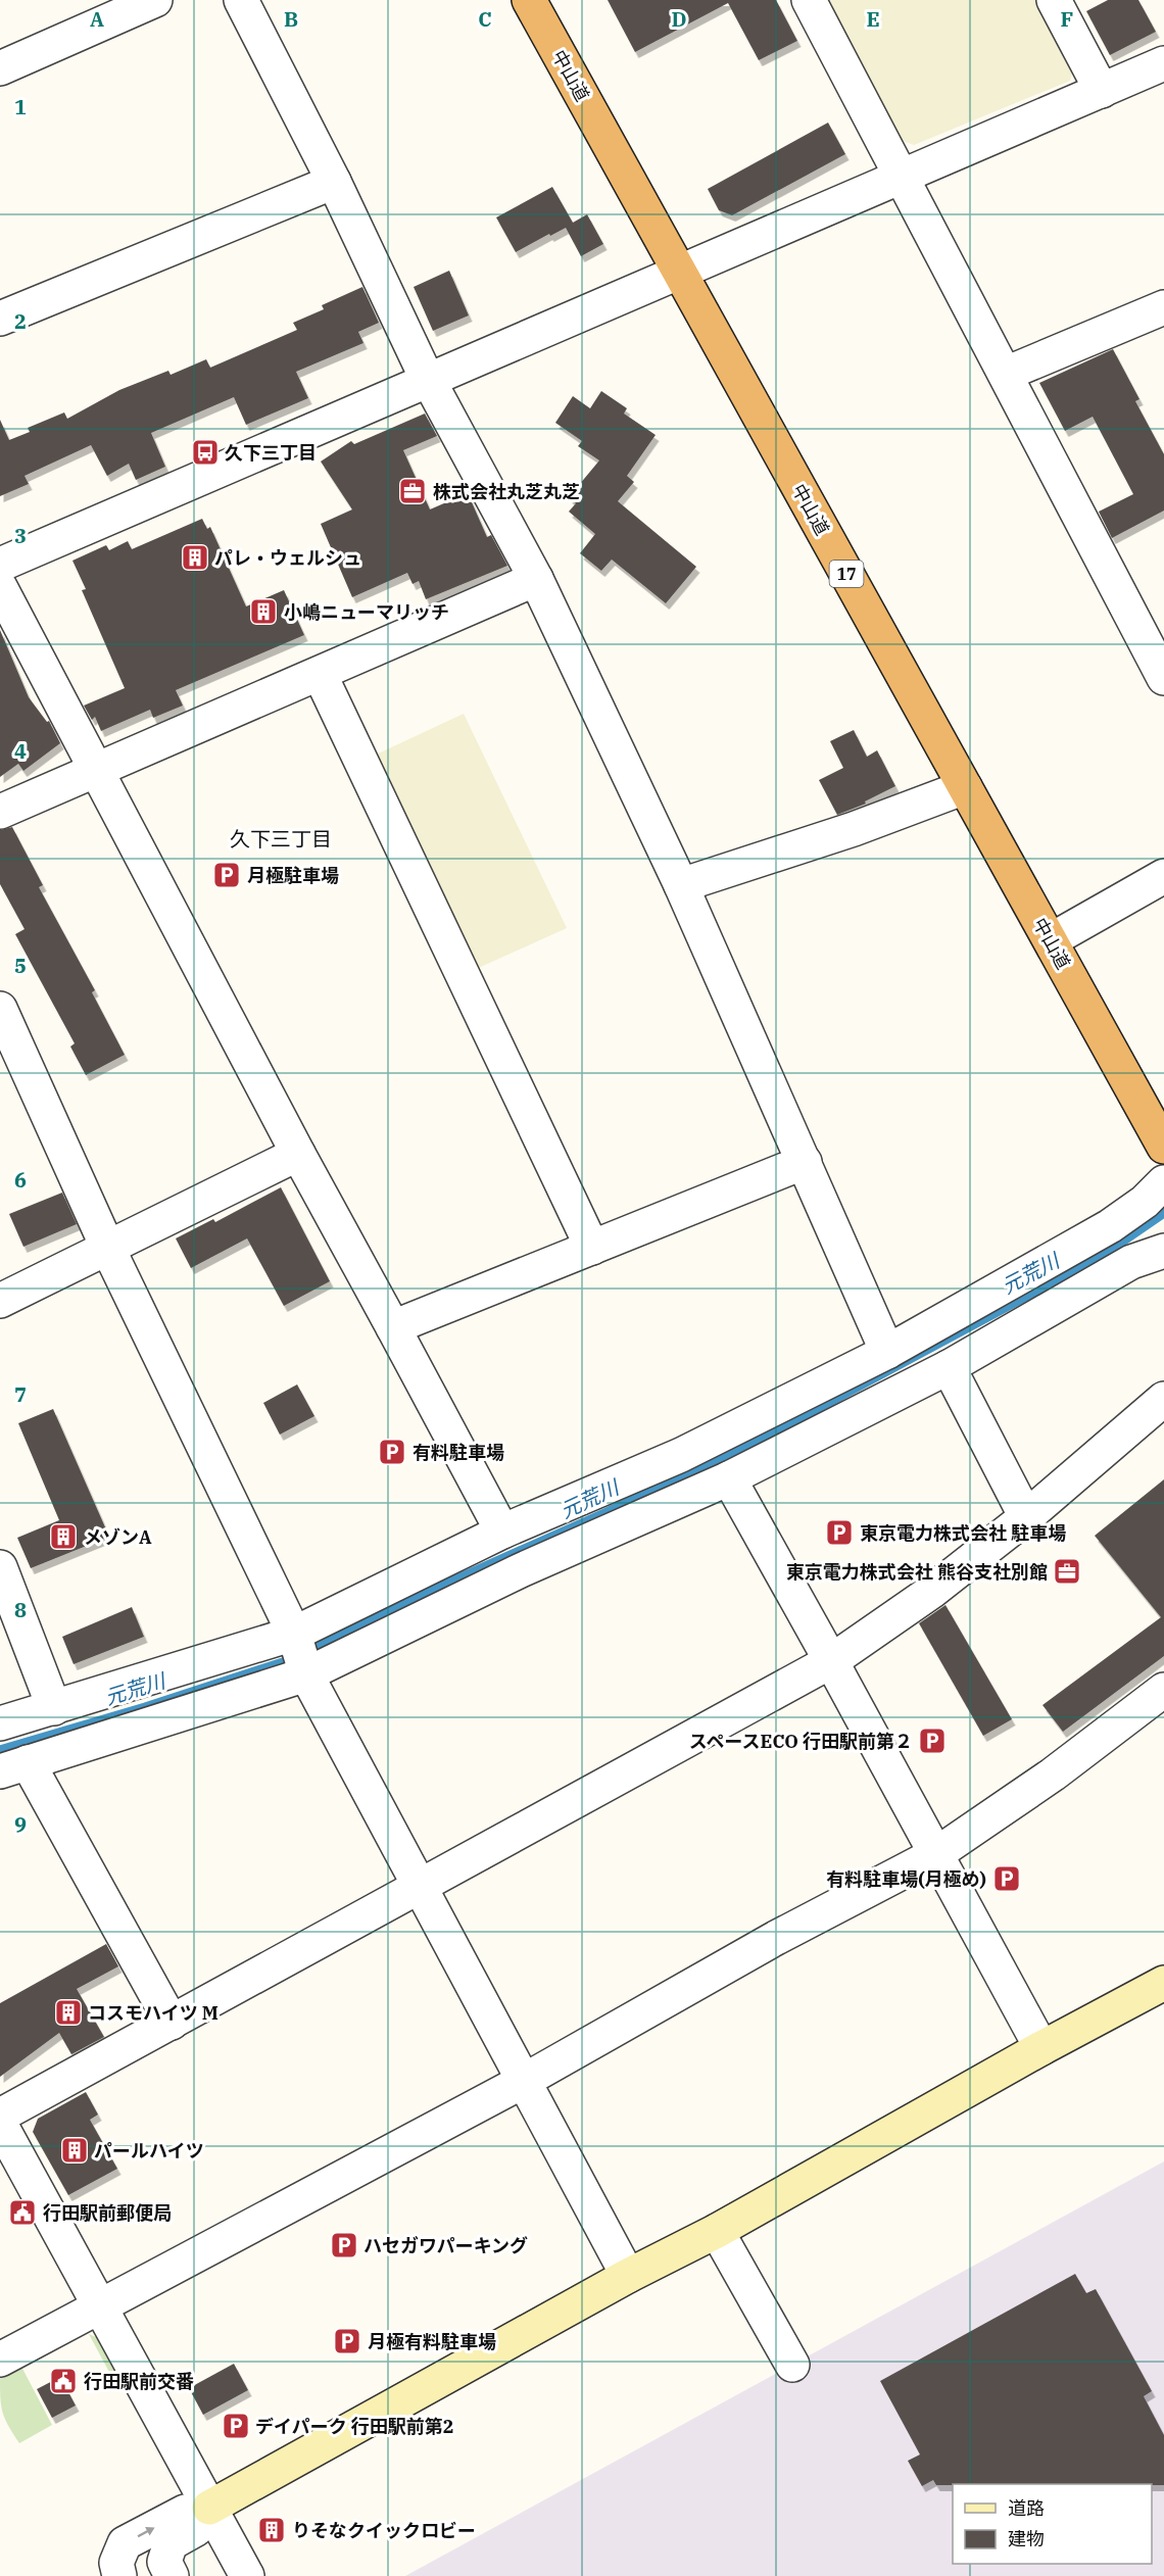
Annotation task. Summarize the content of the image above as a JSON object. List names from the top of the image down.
{
  "streets": {
    "highway": ["中山道", "17"]
  },
  "districts": ["久下三丁目"],
  "water": ["元荒川"],
  "places": {
    "bus stop": ["久下三丁目"],
    "office": ["株式会社丸芝丸芝", "東京電力株式会社 熊谷支社別館"],
    "building": [
      "パレ・ウェルシュ",
      "小嶋ニューマリッチ",
      "メゾンA",
      "コスモハイツ M",
      "パールハイツ",
      "りそなクイックロビー"
    ],
    "parking": [
      "月極駐車場",
      "有料駐車場",
      "東京電力株式会社 駐車場",
      "スペースECO 行田駅前第２",
      "有料駐車場(月極め)",
      "ハセガワパーキング",
      "月極有料駐車場",
      "デイパーク 行田駅前第2"
    ],
    "public building": ["行田駅前郵便局", "行田駅前交番"]
  },
  "legend": ["道路", "建物"],
  "grid": {
    "columns": [
      "A",
      "B",
      "C",
      "D",
      "E",
      "F"
    ],
    "rows": [
      "1",
      "2",
      "3",
      "4",
      "5",
      "6",
      "7",
      "8",
      "9"
    ]
  }
}
